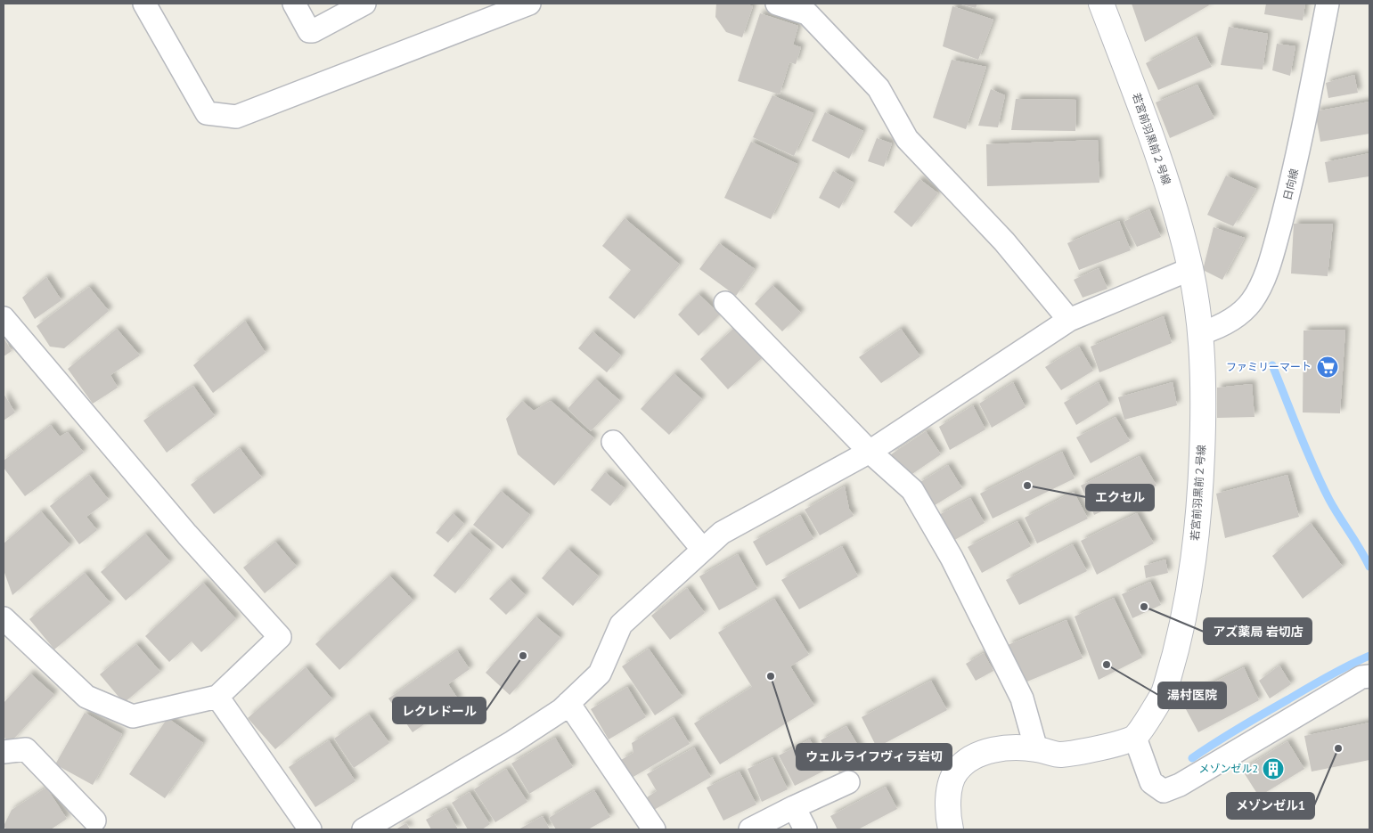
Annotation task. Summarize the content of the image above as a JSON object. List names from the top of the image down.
{
  "streets": {
    "street": ["若宮前羽黒前２号線", "日向線"]
  },
  "crossings": [
    ["若宮前羽黒前２号線", "日向線"]
  ],
  "places": {
    "supermarket": ["ファミリーマート"],
    "other": [
      "エクセル",
      "アズ薬局 岩切店",
      "レクレドール",
      "湯村医院",
      "ウェルライフヴィラ岩切",
      "メゾンゼル1"
    ],
    "building": ["メゾンゼル2"]
  }
}
